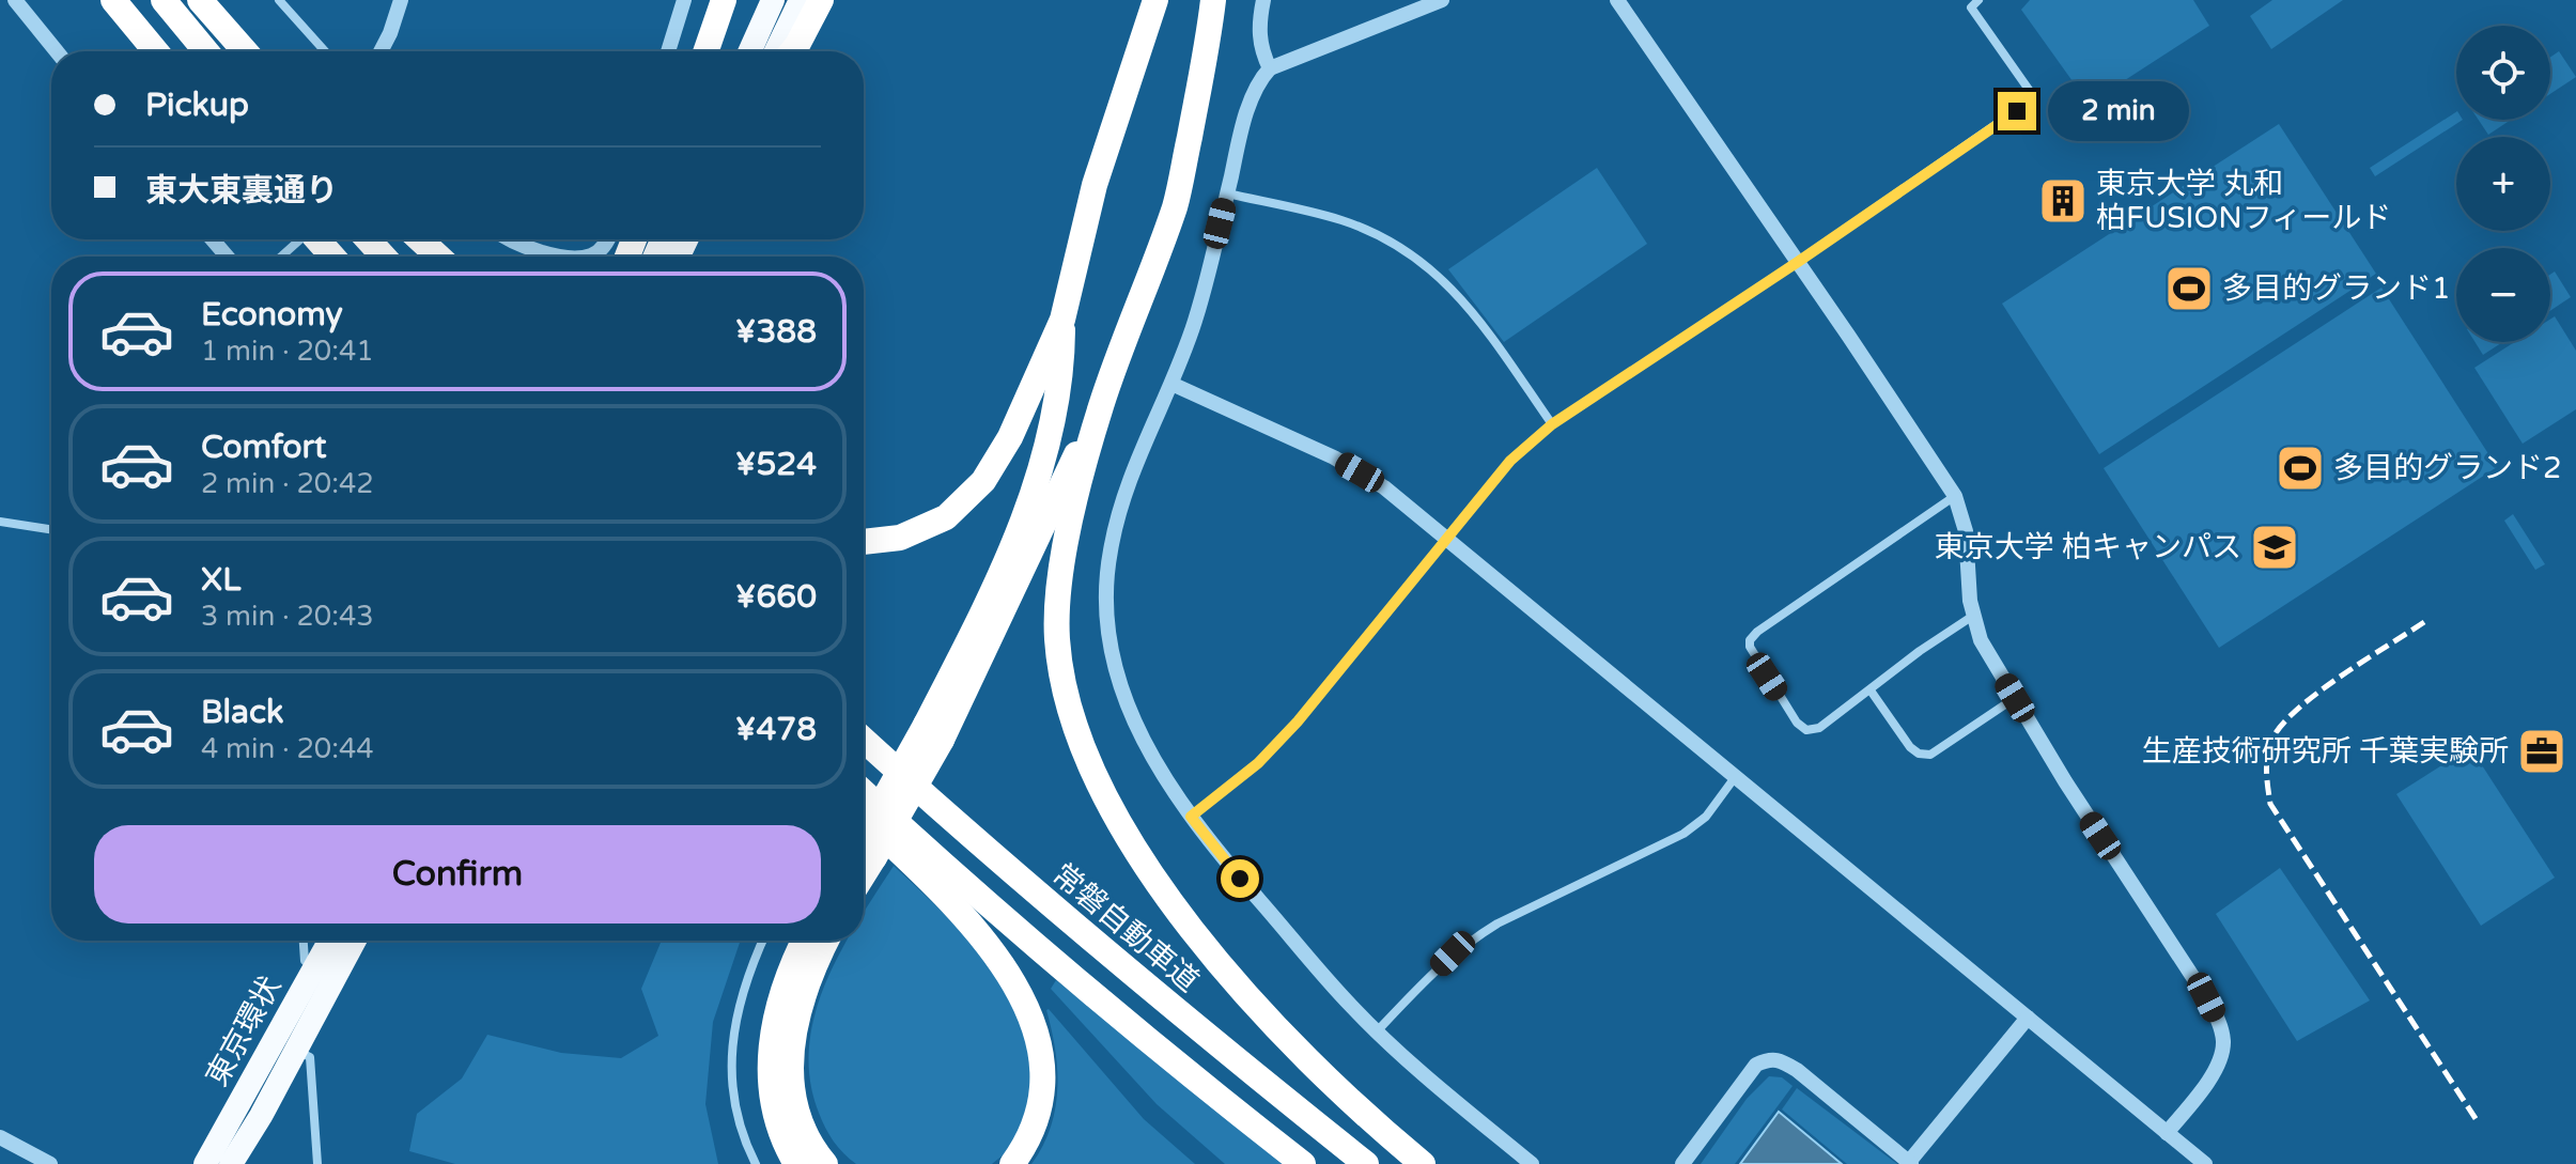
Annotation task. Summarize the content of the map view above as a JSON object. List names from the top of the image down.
{
  "streets": {
    "highway": ["常磐自動車道", "東京環状"]
  },
  "places": {
    "building": ["東京大学 丸和 柏FUSIONフィールド"],
    "sports": ["多目的グランド1", "多目的グランド2"],
    "school or university": ["東京大学 柏キャンパス"],
    "office": ["生産技術研究所 千葉実験所"]
  },
  "page": {
    "map_buttons": ["+", "−"],
    "banner": ["Pickup", "東大東裏通り"],
    "bubble": "2 min",
    "list": [
      {
        "name": "Economy",
        "note": "1 min · 20:41",
        "value": "¥388"
      },
      {
        "name": "Comfort",
        "note": "2 min · 20:42",
        "value": "¥524"
      },
      {
        "name": "XL",
        "note": "3 min · 20:43",
        "value": "¥660"
      },
      {
        "name": "Black",
        "note": "4 min · 20:44",
        "value": "¥478"
      }
    ],
    "buttons": "Confirm"
  }
}
